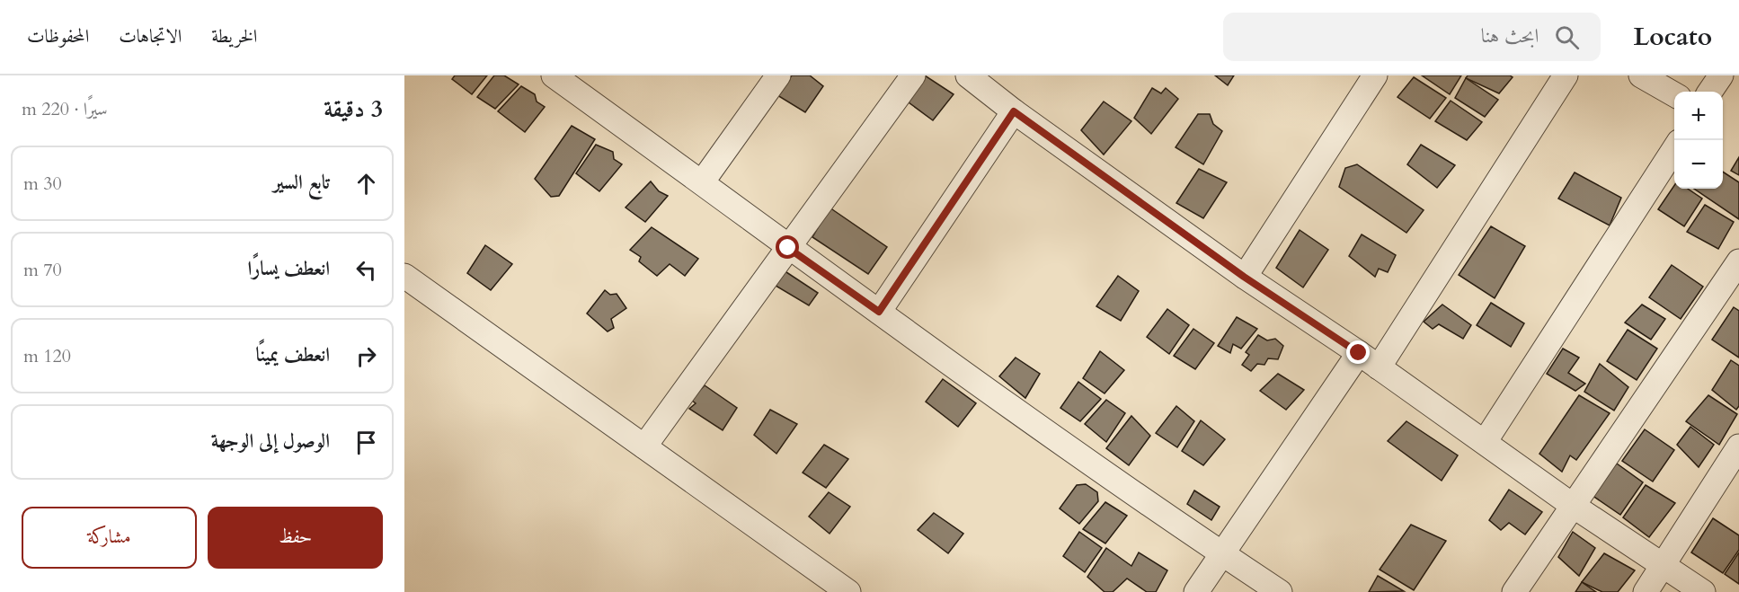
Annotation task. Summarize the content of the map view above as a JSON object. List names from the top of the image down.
{
  "page": {
    "header": "Locato",
    "search": "ابحث هنا",
    "nav": ["الخريطة", "الاتجاهات", "المحفوظات"],
    "heading": ["3 دقيقة", "سيرًا · 220 m"],
    "map_buttons": ["+", "−"],
    "list": [
      ["تابع السير", "30 m"],
      ["انعطف يسارًا", "70 m"],
      ["انعطف يمينًا", "120 m"],
      "الوصول إلى الوجهة"
    ],
    "buttons": ["حفظ", "مشاركة"]
  }
}
